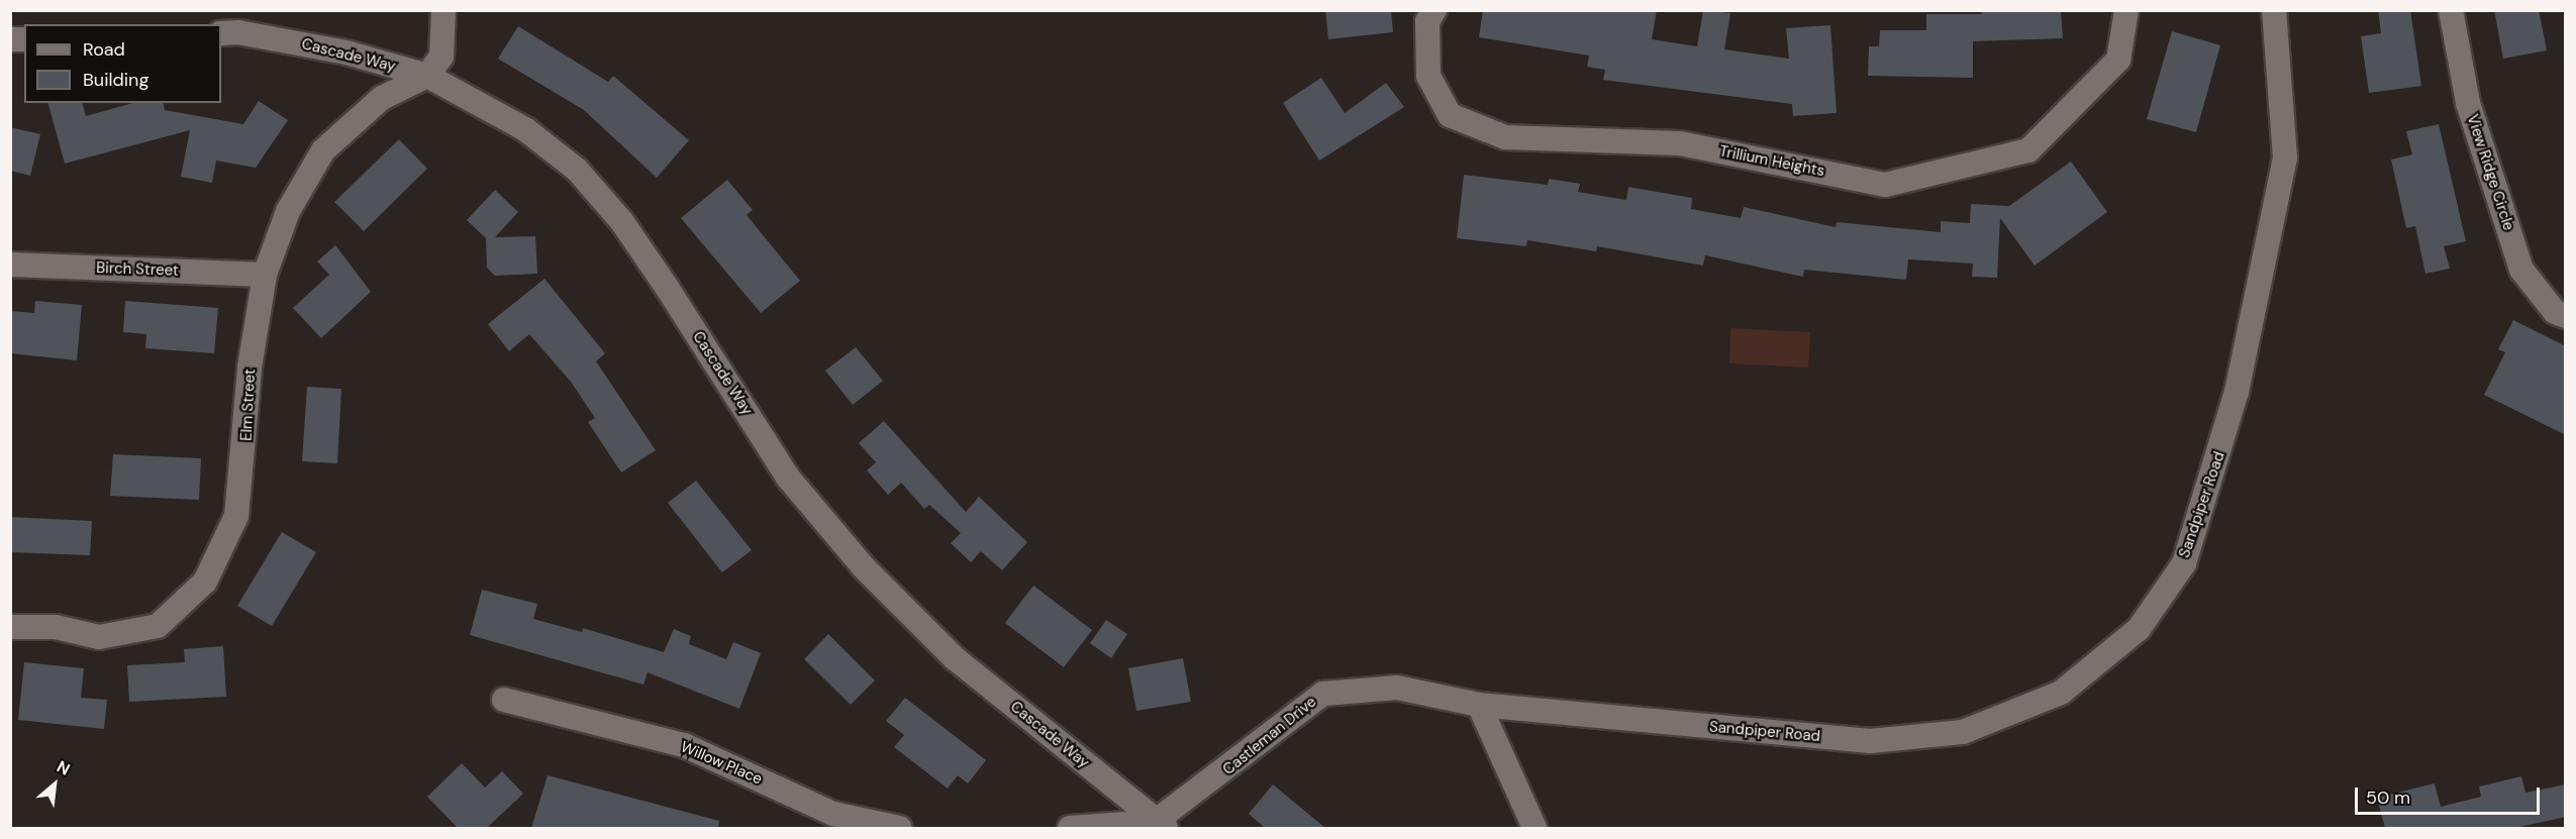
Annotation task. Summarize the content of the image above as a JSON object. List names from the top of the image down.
{
  "streets": {
    "street": [
      "Cascade Way",
      "Trillium Heights",
      "View Ridge Circle",
      "Birch Street",
      "Elm Street",
      "Sandpiper Road",
      "Castleman Drive",
      "Willow Place"
    ]
  },
  "crossings": [
    ["Cascade Way", "Elm Street"],
    ["Cascade Way", "Castleman Drive"],
    ["Birch Street", "Elm Street"],
    ["Sandpiper Road", "Castleman Drive"]
  ],
  "legend": ["Road", "Building"],
  "scale_bar": "50 m",
  "north": "top right"
}
